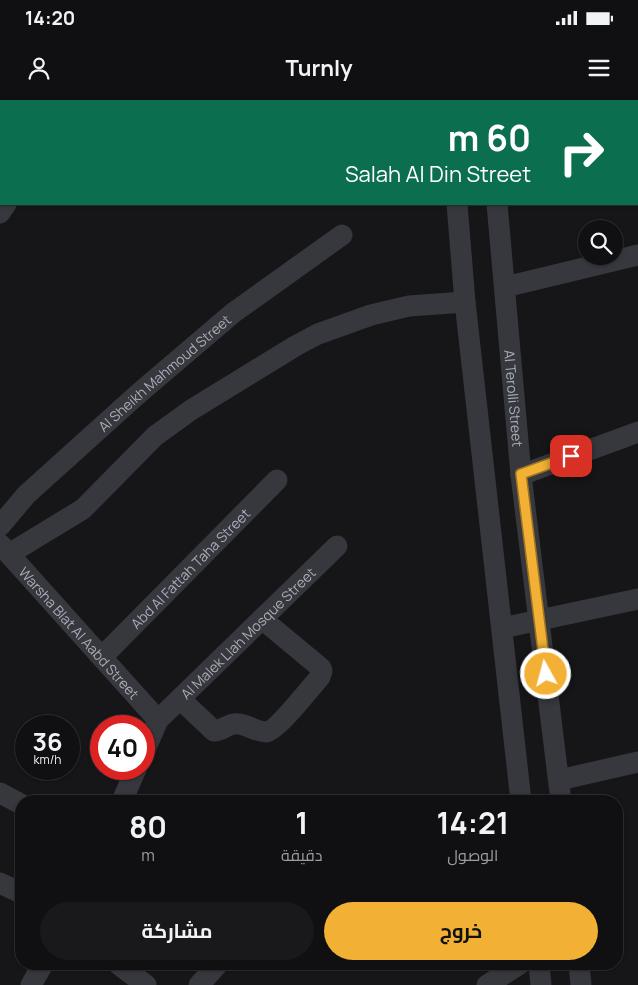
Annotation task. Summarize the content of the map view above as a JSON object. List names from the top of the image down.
{
  "streets": {
    "street": [
      "Al Sheikh Mahmoud Street",
      "Al Terolli Street",
      "Abd Al Fattah Taha Street",
      "Warsha Blat Al Aabd Street",
      "Al Malek Llah Mosque Street"
    ]
  },
  "crossings": [
    ["Abd Al Fattah Taha Street", "Warsha Blat Al Aabd Street"],
    ["Warsha Blat Al Aabd Street", "Al Malek Llah Mosque Street"]
  ],
  "page": {
    "status": "14:20",
    "header": "Turnly",
    "turn": ["60 m", "Salah Al Din Street"],
    "speed": "36 km/h",
    "limit": "40",
    "eta": [
      "14:21",
      "الوصول",
      "1",
      "دقيقة",
      "80",
      "m"
    ],
    "buttons": ["خروج", "مشاركة"]
  }
}
